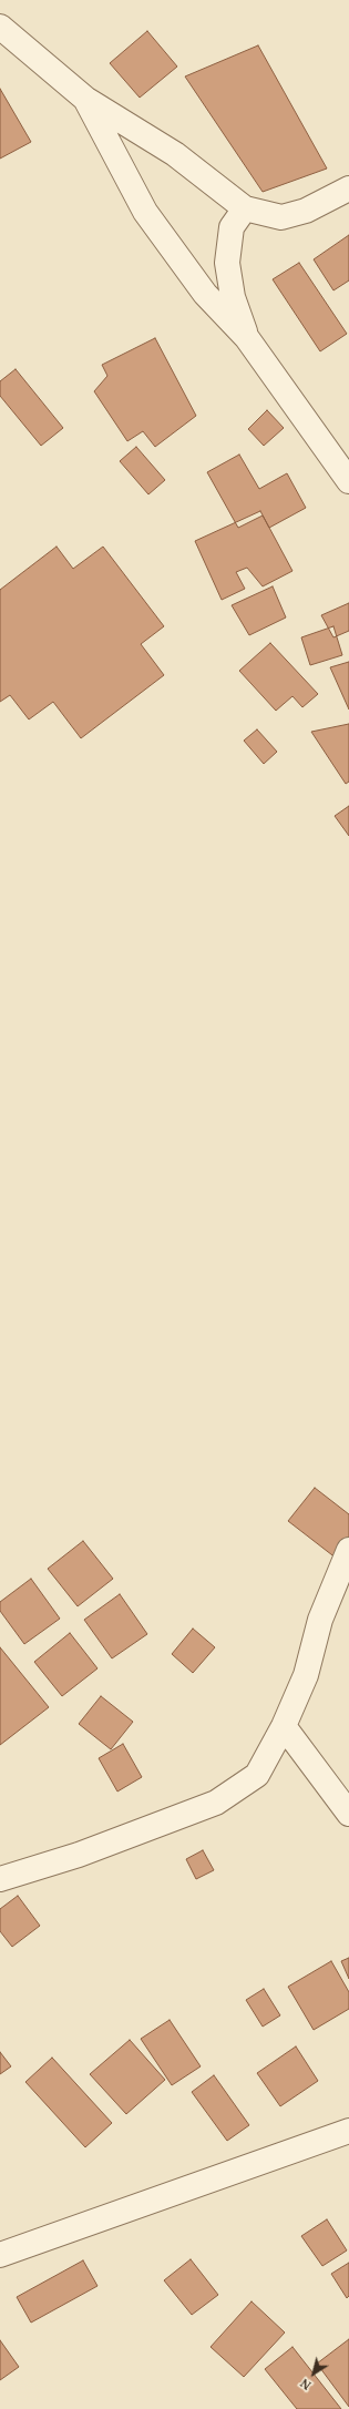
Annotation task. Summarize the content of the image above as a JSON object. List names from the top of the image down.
{
  "north": "bottom left"
}
